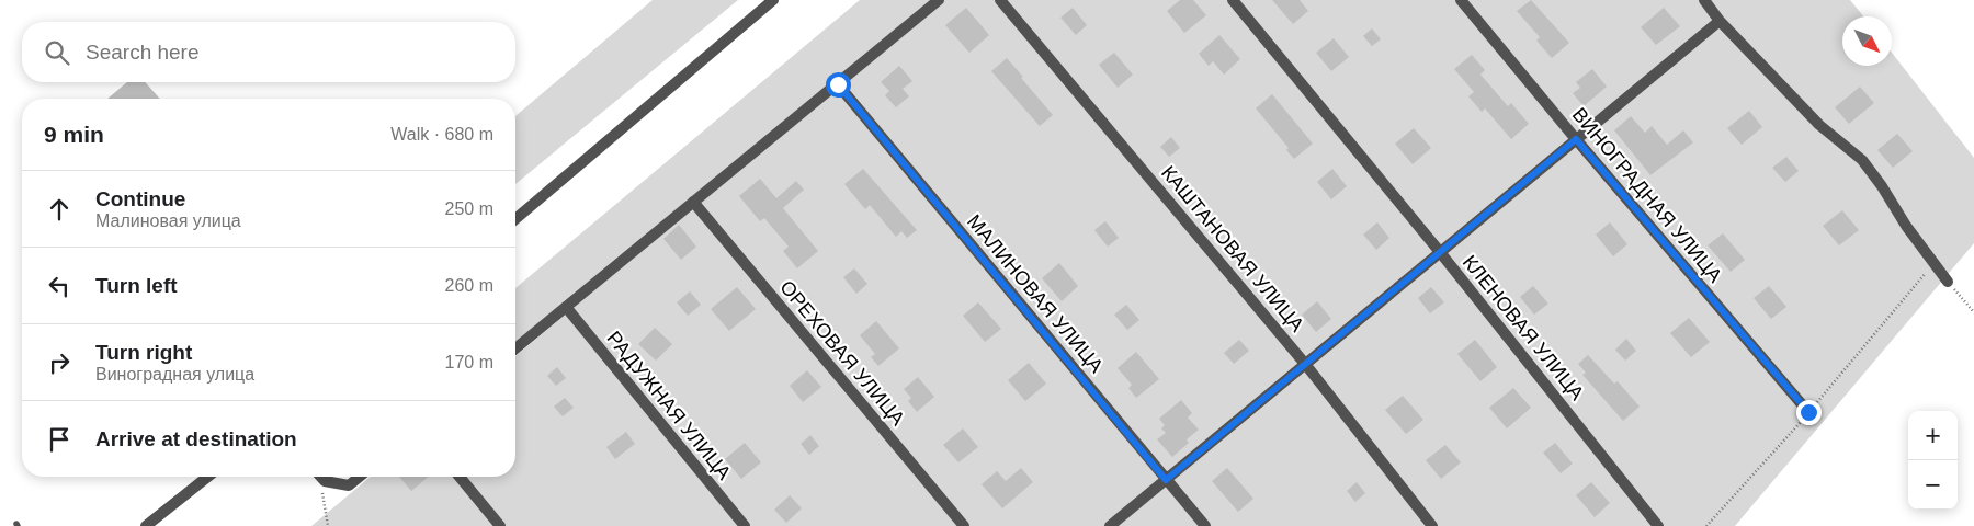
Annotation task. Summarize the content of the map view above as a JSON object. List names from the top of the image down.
{
  "streets": {
    "street": [
      "ВИНОГРАДНАЯ УЛИЦА",
      "КАШТАНОВАЯ УЛИЦА",
      "МАЛИНОВАЯ УЛИЦА",
      "КЛЕНОВАЯ УЛИЦА",
      "ОРЕХОВАЯ УЛИЦА",
      "РАДУЖНАЯ УЛИЦА"
    ]
  },
  "north": "bottom right",
  "page": {
    "search": "Search here",
    "heading": ["9 min", "Walk · 680 m"],
    "list": [
      ["Continue", "Малиновая улица", "250 m"],
      ["Turn left", "260 m"],
      ["Turn right", "Виноградная улица", "170 m"],
      "Arrive at destination"
    ],
    "map_buttons": ["+", "−"]
  }
}
